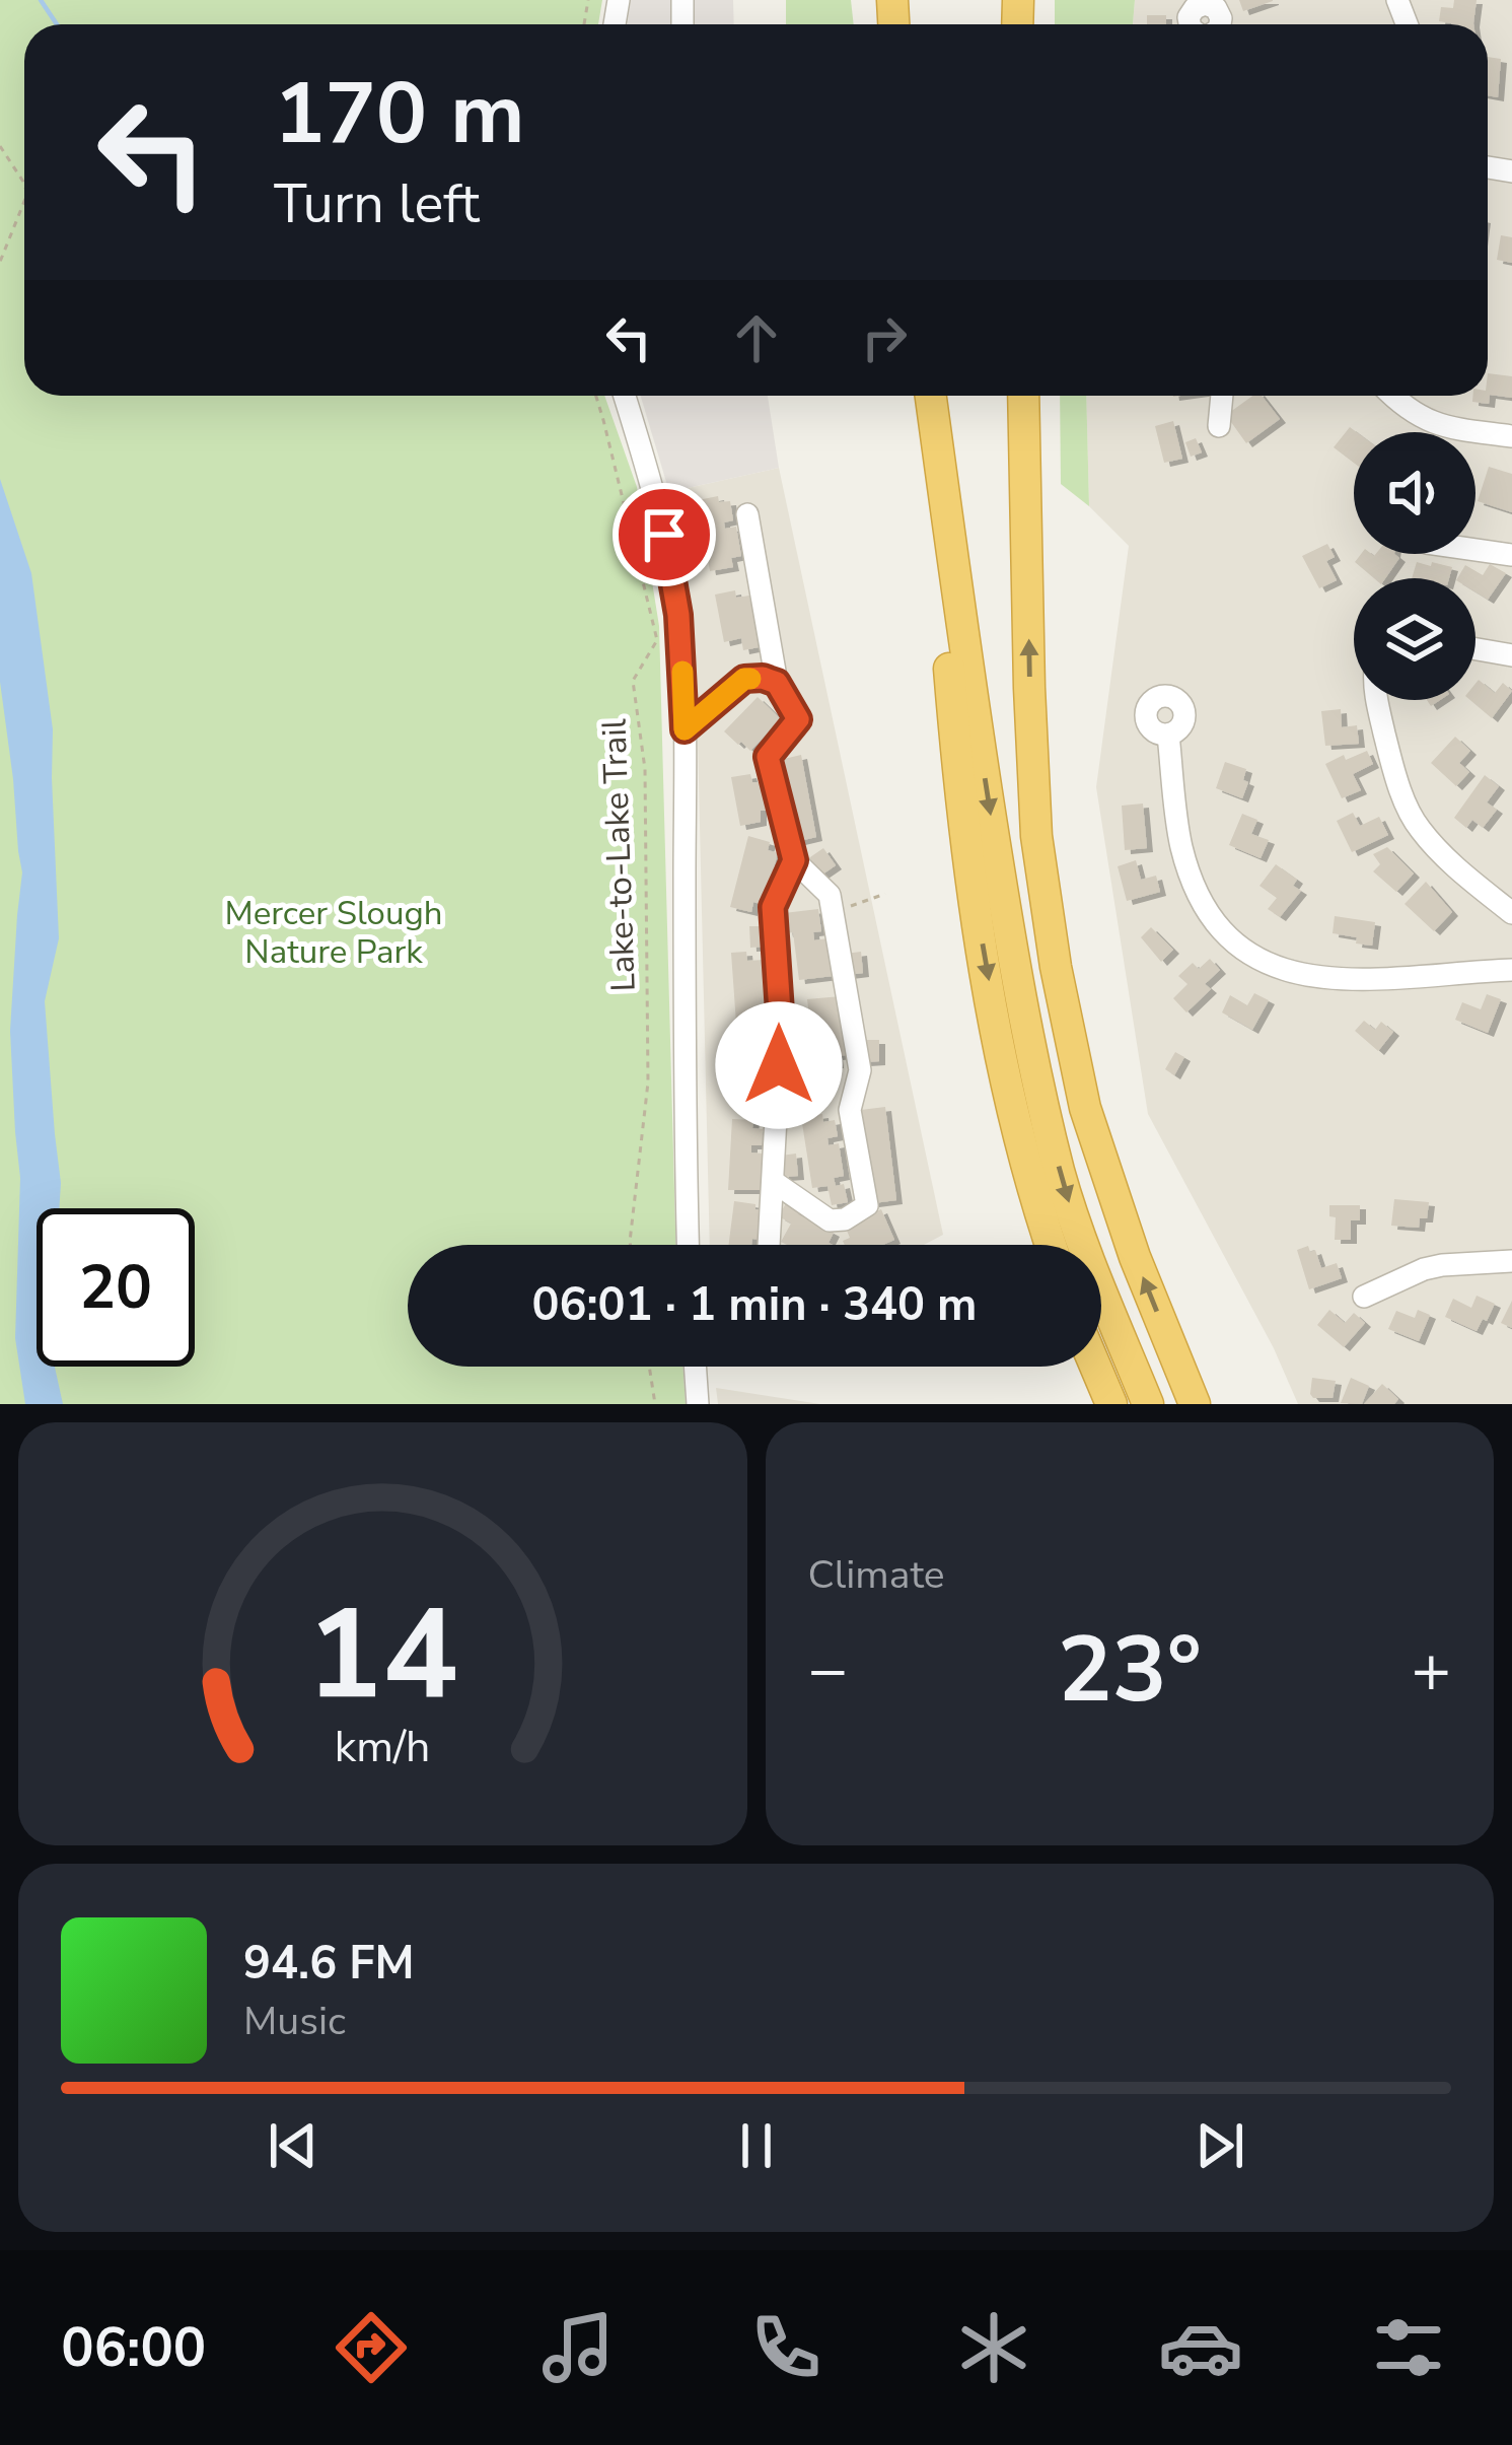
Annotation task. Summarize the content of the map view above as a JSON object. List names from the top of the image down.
{
  "streets": {
    "path": ["Lake-to-Lake Trail"]
  },
  "parks": ["Mercer Slough Nature Park"],
  "page": {
    "turn": ["170 m", "Turn left"],
    "limit": "20",
    "trip": "06:01 · 1 min · 340 m",
    "tile": "Climate",
    "heat": ["−", "23°", "+"],
    "song": ["94.6 FM", "Music"],
    "tabs": "06:00",
    "gauge": ["14", "km/h"]
  }
}
